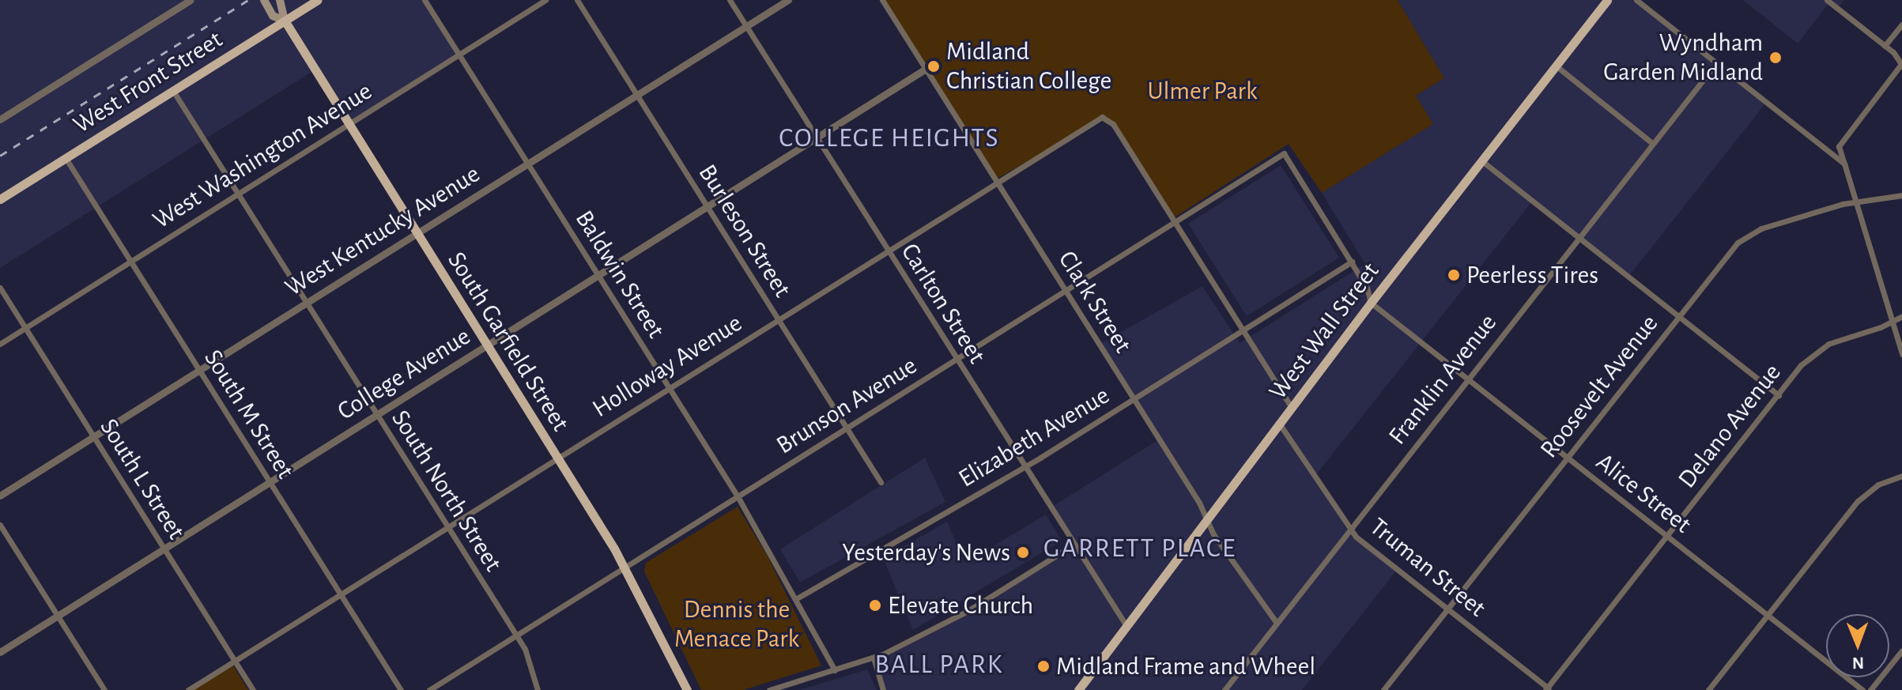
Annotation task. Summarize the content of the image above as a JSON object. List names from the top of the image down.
{
  "streets": {
    "main road": ["West Front Street", "West Wall Street", "South Garfield Street"],
    "street": [
      "West Washington Avenue",
      "West Kentucky Avenue",
      "Burleson Street",
      "Baldwin Street",
      "Clark Street",
      "Carlton Street",
      "Holloway Avenue",
      "College Avenue",
      "Franklin Avenue",
      "Roosevelt Avenue",
      "Brunson Avenue",
      "South M Street",
      "Delano Avenue",
      "Elizabeth Avenue",
      "South L Street",
      "South North Street",
      "Alice Street",
      "Truman Street"
    ]
  },
  "crossings": [
    ["West Front Street", "South Garfield Street"],
    ["West Front Street", "South M Street"],
    ["West Front Street", "South North Street"],
    ["West Washington Avenue", "Baldwin Street"],
    ["West Washington Avenue", "South Garfield Street"],
    ["West Washington Avenue", "South M Street"],
    ["West Washington Avenue", "South L Street"],
    ["West Washington Avenue", "South North Street"],
    ["West Kentucky Avenue", "Burleson Street"],
    ["West Kentucky Avenue", "Baldwin Street"],
    ["West Kentucky Avenue", "Carlton Street"],
    ["West Kentucky Avenue", "South Garfield Street"],
    ["West Kentucky Avenue", "South M Street"],
    ["West Kentucky Avenue", "South L Street"],
    ["West Kentucky Avenue", "South North Street"],
    ["Burleson Street", "Holloway Avenue"],
    ["Burleson Street", "College Avenue"],
    ["Burleson Street", "Brunson Avenue"],
    ["Baldwin Street", "Holloway Avenue"],
    ["Baldwin Street", "College Avenue"],
    ["Baldwin Street", "Brunson Avenue"],
    ["Baldwin Street", "Elizabeth Avenue"],
    ["Clark Street", "West Wall Street"],
    ["Clark Street", "Holloway Avenue"],
    ["Clark Street", "College Avenue"],
    ["Clark Street", "Franklin Avenue"],
    ["Clark Street", "Brunson Avenue"],
    ["Clark Street", "Elizabeth Avenue"],
    ["Carlton Street", "West Wall Street"],
    ["Carlton Street", "Holloway Avenue"],
    ["Carlton Street", "College Avenue"],
    ["Carlton Street", "Brunson Avenue"],
    ["Carlton Street", "Elizabeth Avenue"],
    ["West Wall Street", "Alice Street"],
    ["West Wall Street", "Truman Street"],
    ["South Garfield Street", "Holloway Avenue"],
    ["South Garfield Street", "College Avenue"],
    ["South Garfield Street", "Brunson Avenue"],
    ["Holloway Avenue", "Brunson Avenue"],
    ["Holloway Avenue", "South M Street"],
    ["Holloway Avenue", "South L Street"],
    ["Holloway Avenue", "South North Street"],
    ["College Avenue", "South M Street"],
    ["College Avenue", "South L Street"],
    ["College Avenue", "South North Street"],
    ["Franklin Avenue", "Alice Street"],
    ["Franklin Avenue", "Truman Street"],
    ["Roosevelt Avenue", "Alice Street"],
    ["Roosevelt Avenue", "Truman Street"],
    ["Brunson Avenue", "Elizabeth Avenue"],
    ["Brunson Avenue", "South North Street"],
    ["Delano Avenue", "Alice Street"],
    ["Delano Avenue", "Truman Street"]
  ],
  "districts": ["COLLEGE HEIGHTS", "GARRETT PLACE", "BALL PARK"],
  "parks": ["Ulmer Park", "Dennis the Menace Park"],
  "places": [
    "Wyndham Garden Midland",
    "Midland Christian College",
    "Peerless Tires",
    "Yesterday's News",
    "Elevate Church",
    "Midland Frame and Wheel"
  ],
  "north": "bottom"
}
